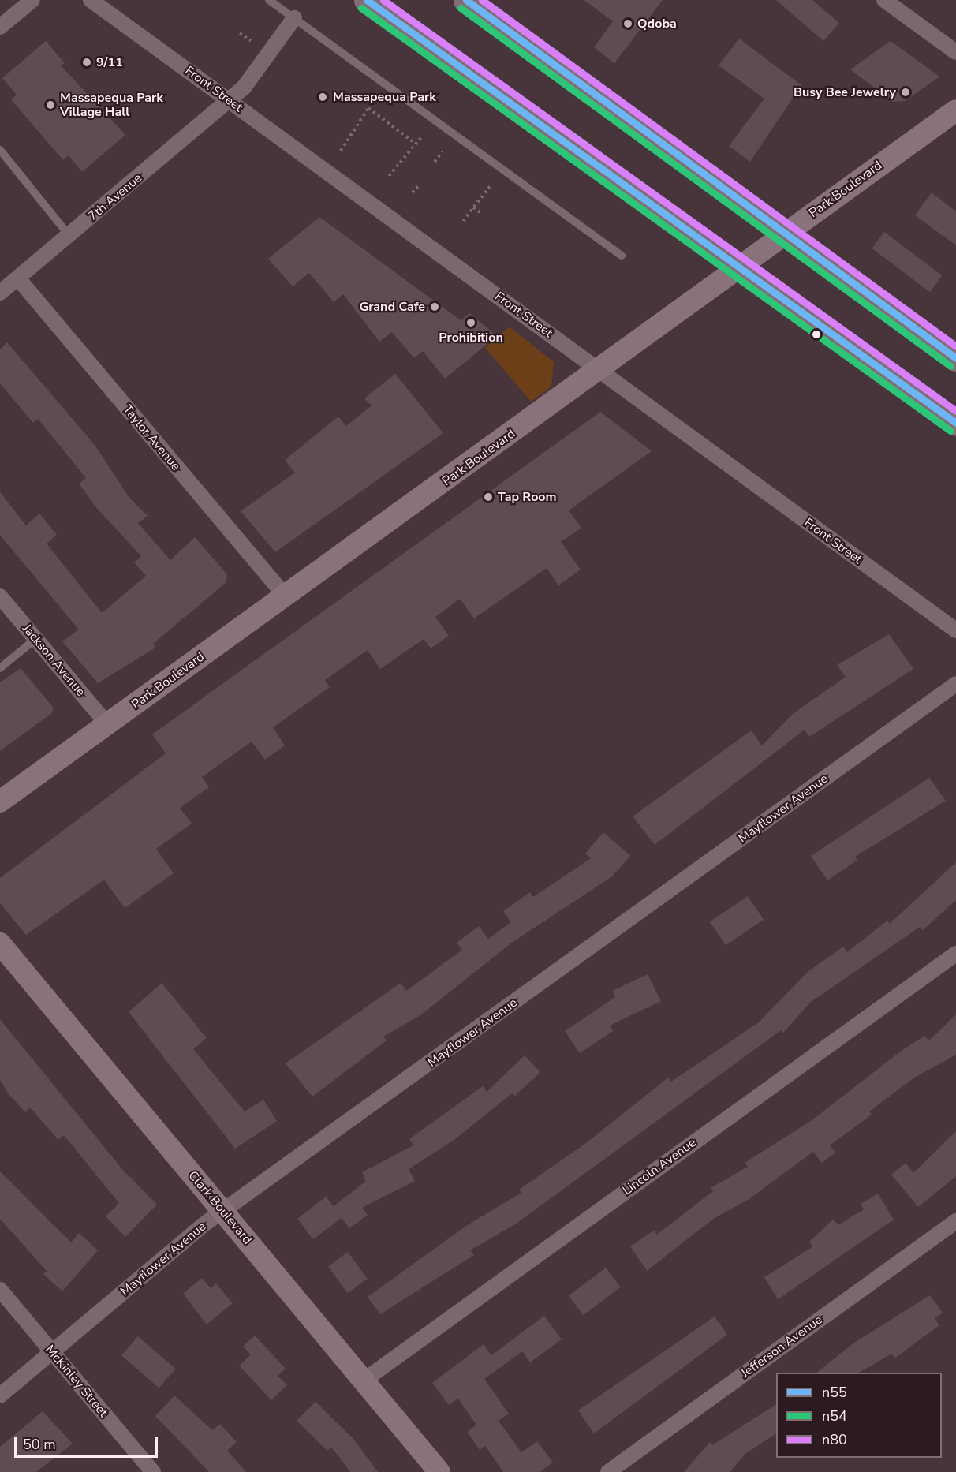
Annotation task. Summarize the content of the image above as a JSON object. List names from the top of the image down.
{
  "streets": {
    "main road": ["Park Boulevard", "Clark Boulevard"],
    "street": [
      "Front Street",
      "7th Avenue",
      "Taylor Avenue",
      "Jackson Avenue",
      "Mayflower Avenue",
      "Lincoln Avenue",
      "Jefferson Avenue",
      "McKinley Street"
    ]
  },
  "crossings": [
    ["Front Street", "Park Boulevard"],
    ["Front Street", "7th Avenue"],
    ["Park Boulevard", "Taylor Avenue"],
    ["Park Boulevard", "Jackson Avenue"],
    ["7th Avenue", "Taylor Avenue"],
    ["Mayflower Avenue", "Clark Boulevard"],
    ["Mayflower Avenue", "McKinley Street"],
    ["Lincoln Avenue", "Clark Boulevard"]
  ],
  "places": [
    "Qdoba",
    "9/11",
    "Busy Bee Jewelry",
    "Massapequa Park",
    "Massapequa Park Village Hall",
    "Grand Cafe",
    "Prohibition",
    "Tap Room"
  ],
  "lines": ["transit line n55", "transit line n80", "transit line n54"],
  "legend": ["n55", "n54", "n80"],
  "scale_bar": "50 m"
}
